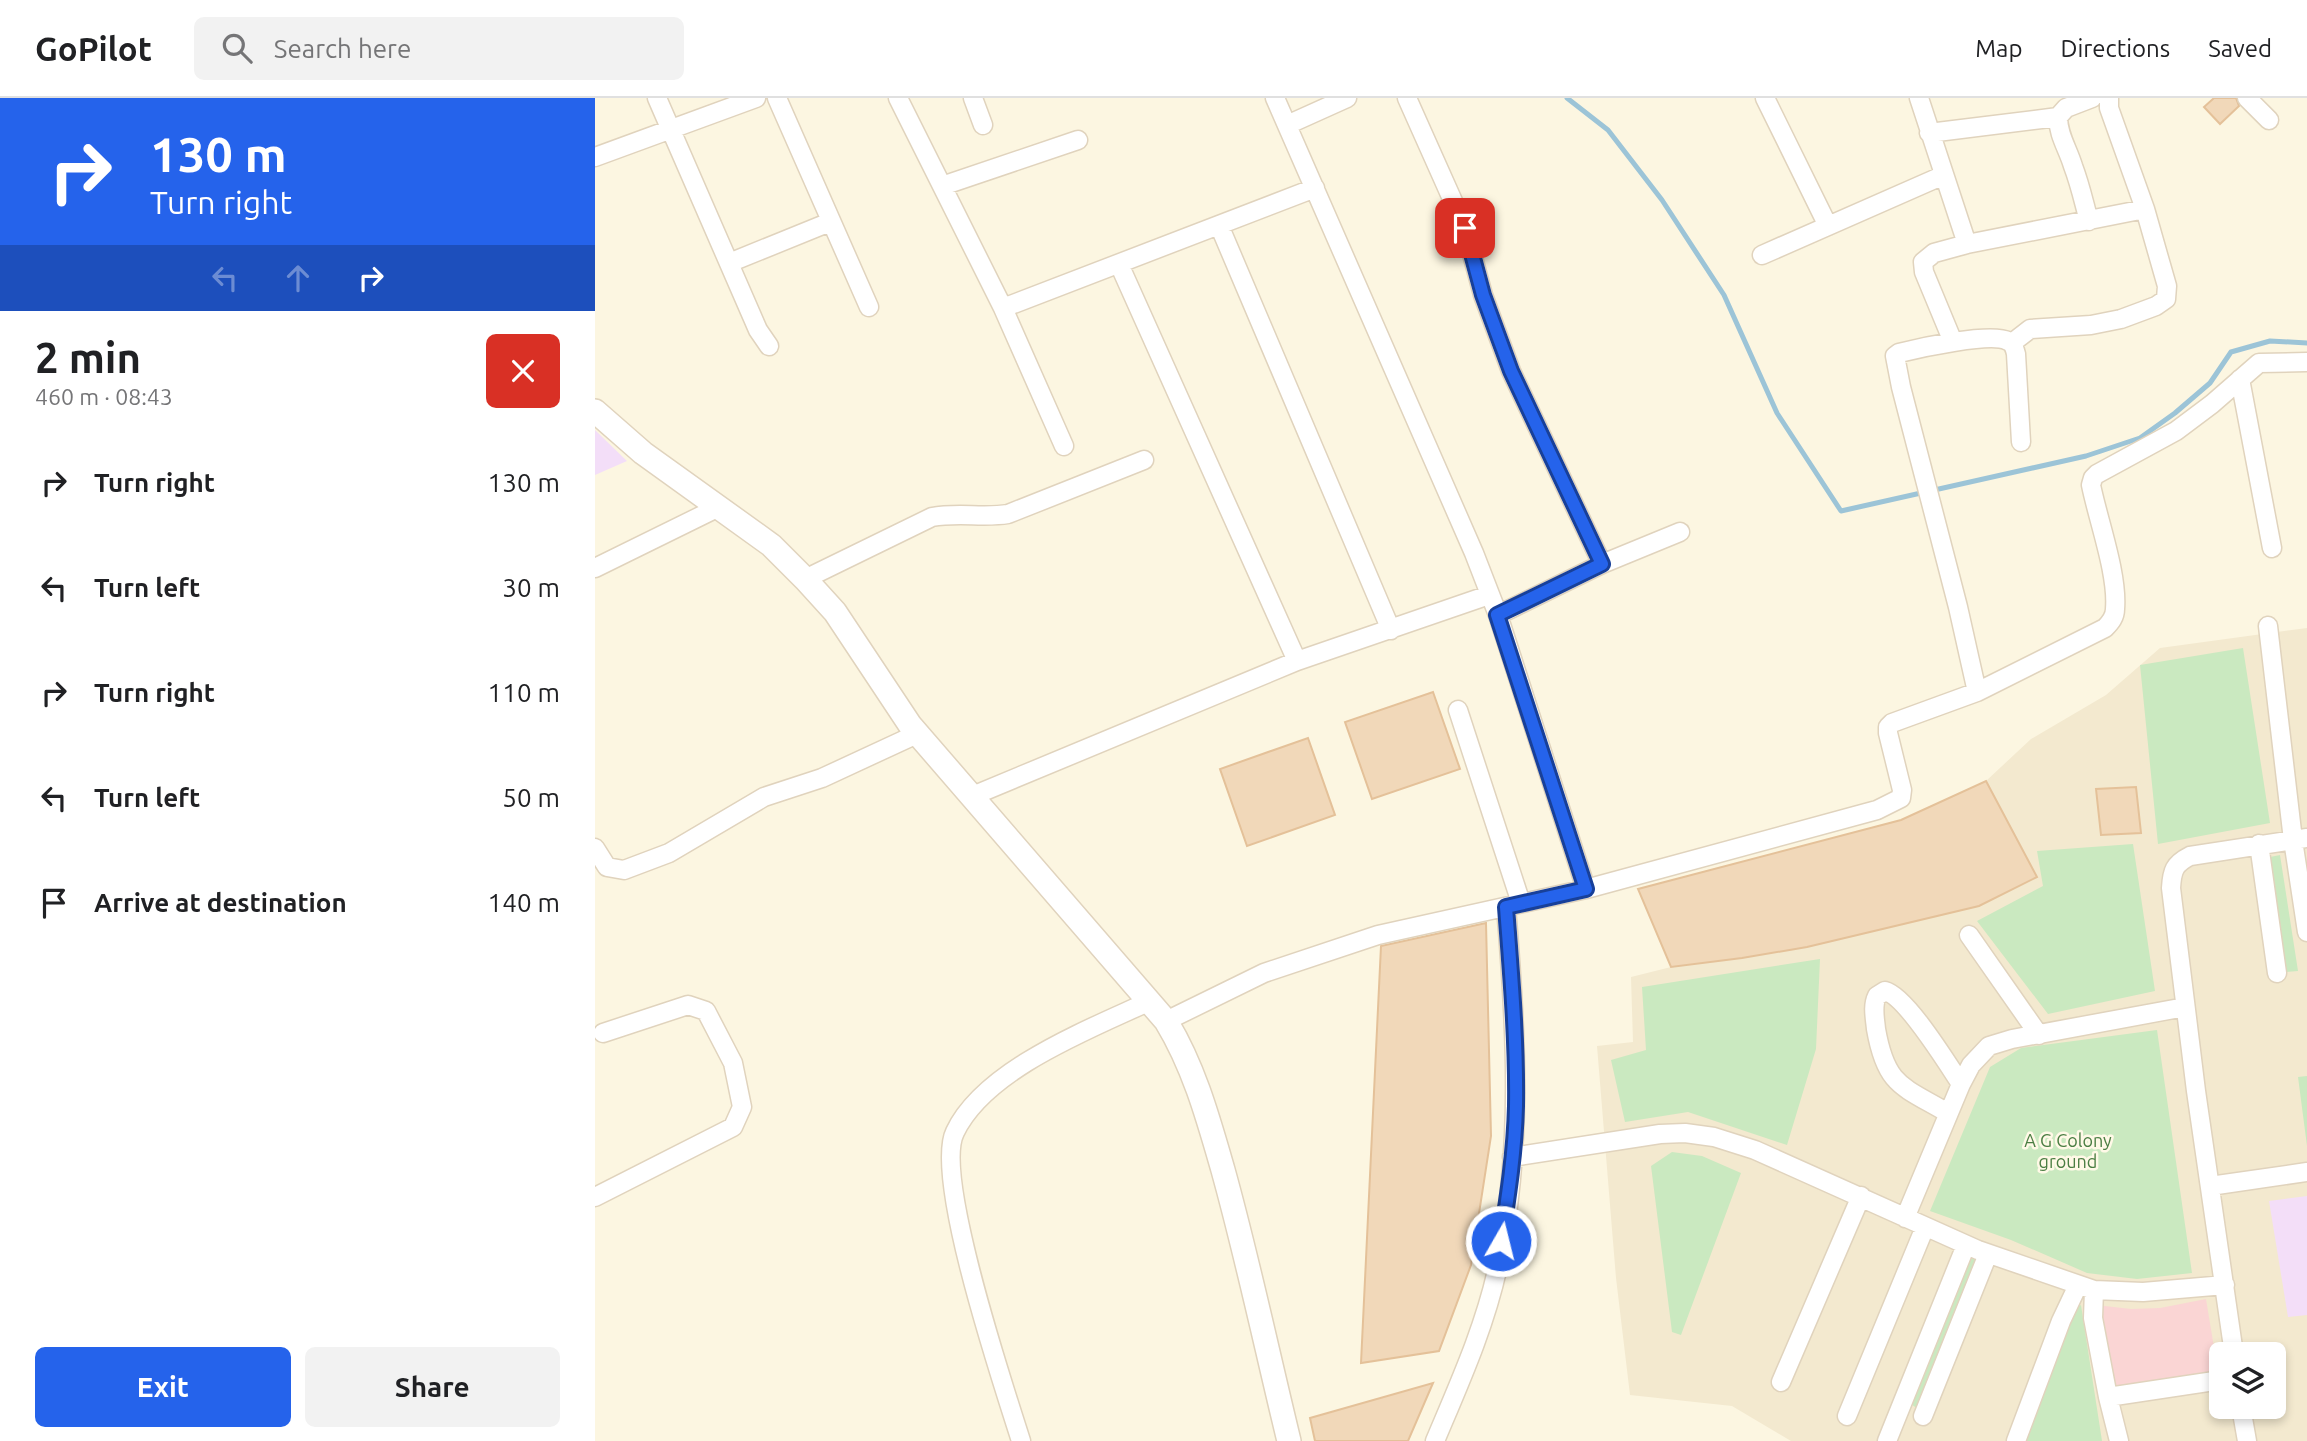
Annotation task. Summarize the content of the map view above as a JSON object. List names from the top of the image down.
{
  "parks": ["A G Colony ground"],
  "page": {
    "header": "GoPilot",
    "search": "Search here",
    "nav": ["Map", "Directions", "Saved"],
    "turn": ["130 m", "Turn right"],
    "heading": ["2 min", "460 m · 08:43"],
    "list": [
      {
        "name": "Turn right",
        "value": "130 m"
      },
      {
        "name": "Turn left",
        "value": "30 m"
      },
      {
        "name": "Turn right",
        "value": "110 m"
      },
      {
        "name": "Turn left",
        "value": "50 m"
      },
      {
        "name": "Arrive at destination",
        "value": "140 m"
      }
    ],
    "buttons": ["Exit", "Share"]
  }
}
